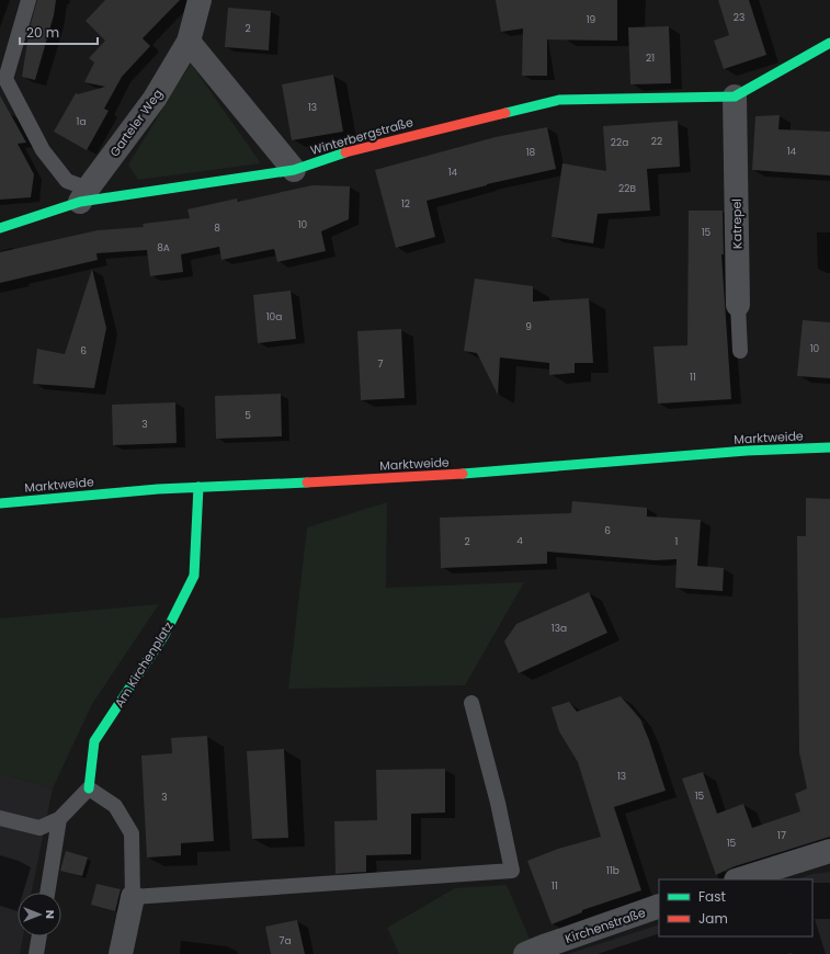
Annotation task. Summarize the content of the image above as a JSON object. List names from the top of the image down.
{
  "streets": {
    "street": [
      "Garteler Weg",
      "Winterbergstraße",
      "Katrepel",
      "Marktweide",
      "Am Kirchenplatz",
      "Kirchenstraße"
    ]
  },
  "crossings": [
    ["Garteler Weg", "Winterbergstraße"],
    ["Winterbergstraße", "Katrepel"],
    ["Marktweide", "Am Kirchenplatz"]
  ],
  "house_numbers": [
    "23",
    "19",
    "2",
    "21",
    "13",
    "1a",
    "22",
    "22a",
    "14",
    "18",
    "14",
    "22B",
    "12",
    "10",
    "8",
    "15",
    "8A",
    "10a",
    "9",
    "10",
    "6",
    "7",
    "11",
    "5",
    "3",
    "6",
    "4",
    "2",
    "1",
    "13a",
    "13",
    "15",
    "3",
    "17",
    "15",
    "11b",
    "11",
    "7a"
  ],
  "legend": ["Fast", "Jam"],
  "scale_bar": "20 m",
  "north": "right"
}
